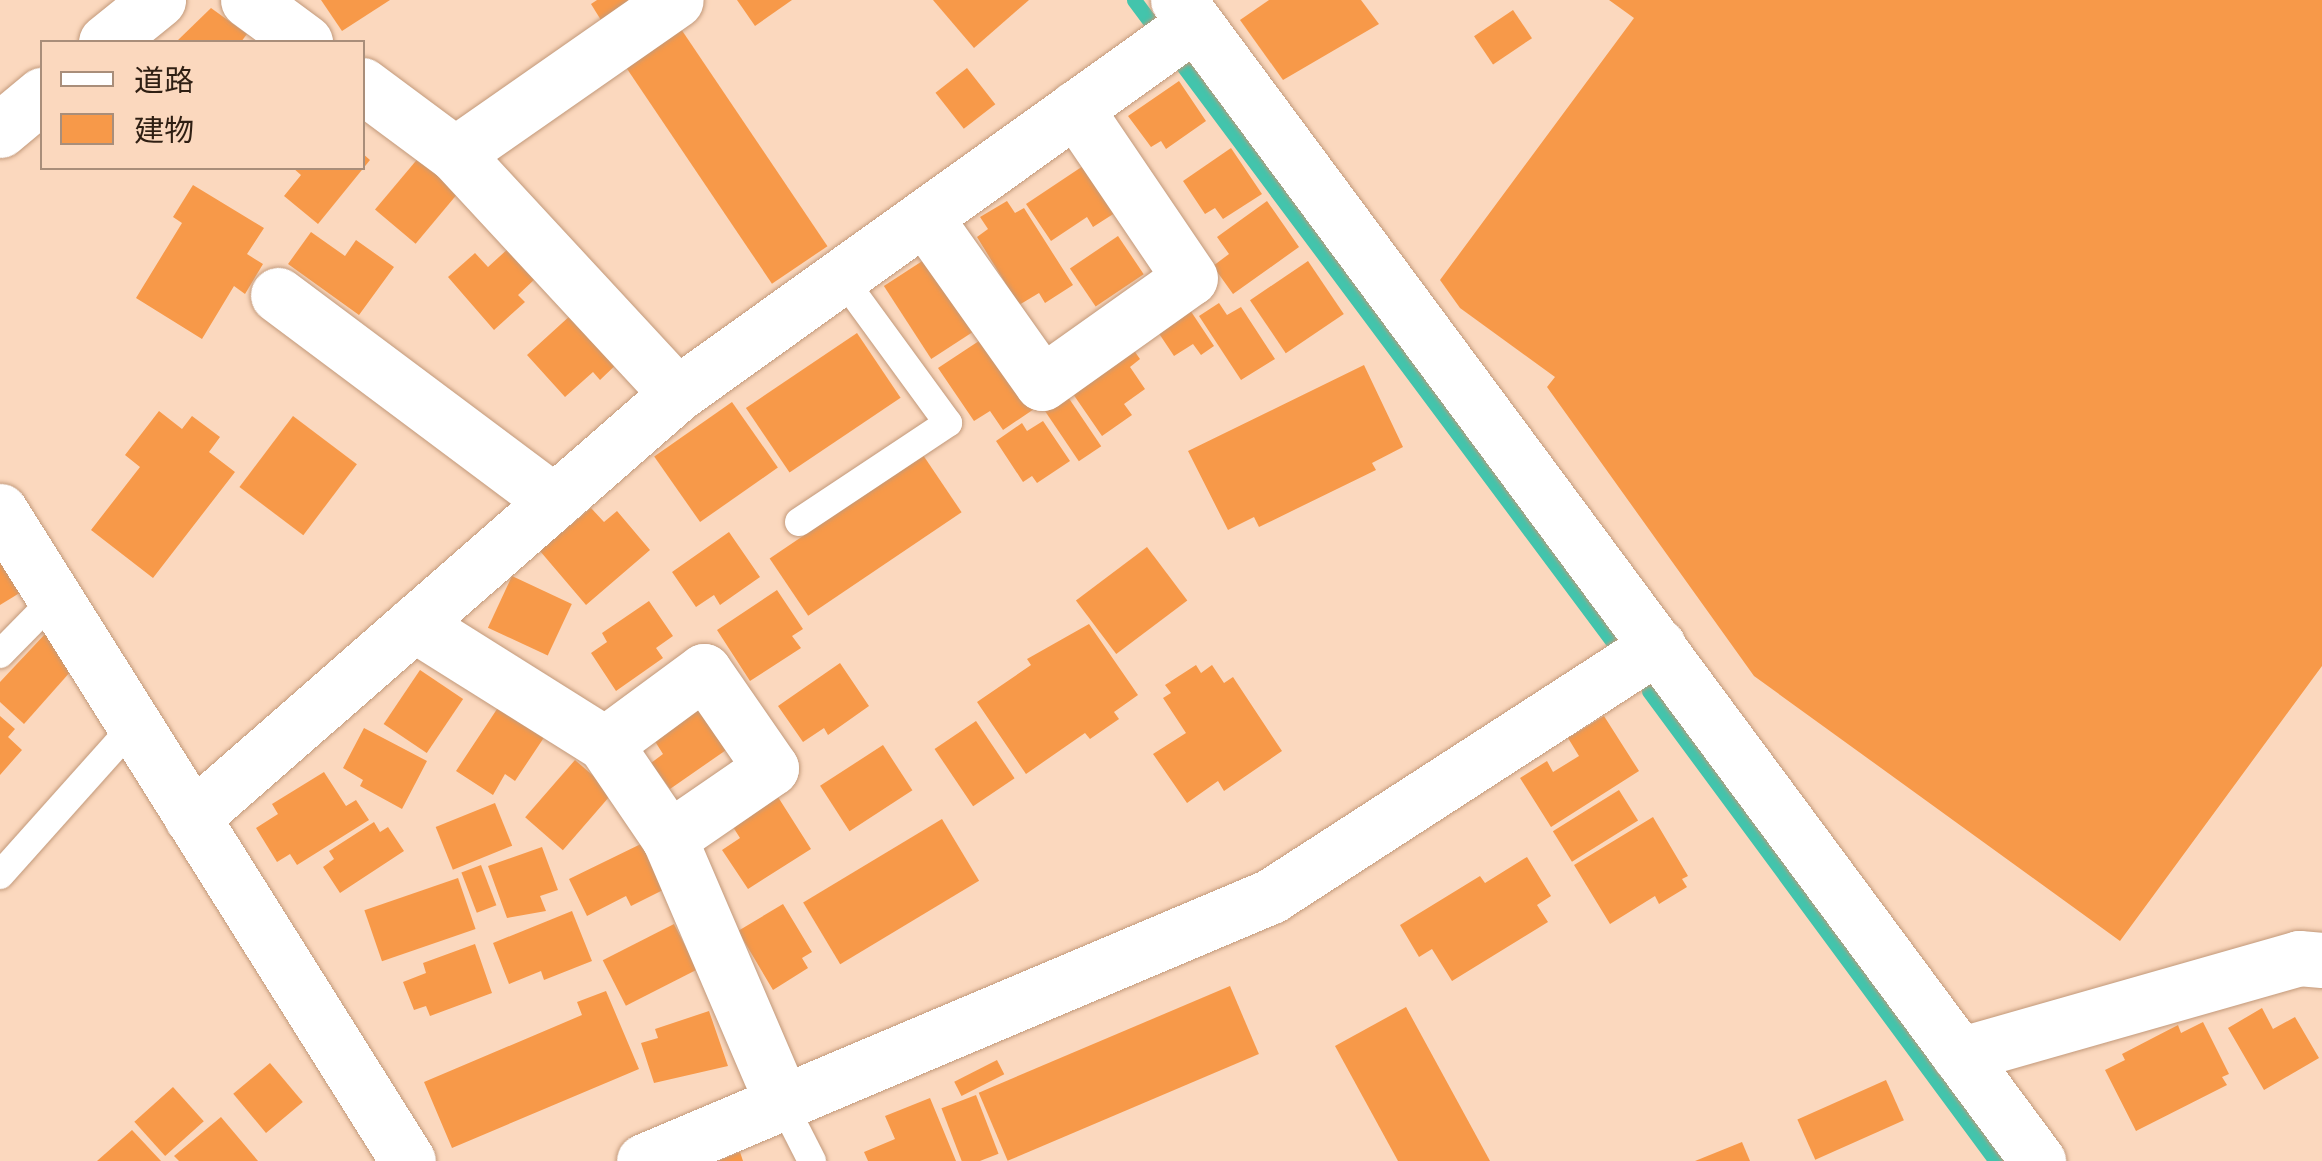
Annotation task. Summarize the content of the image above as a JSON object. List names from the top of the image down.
{
  "legend": ["道路", "建物"]
}
